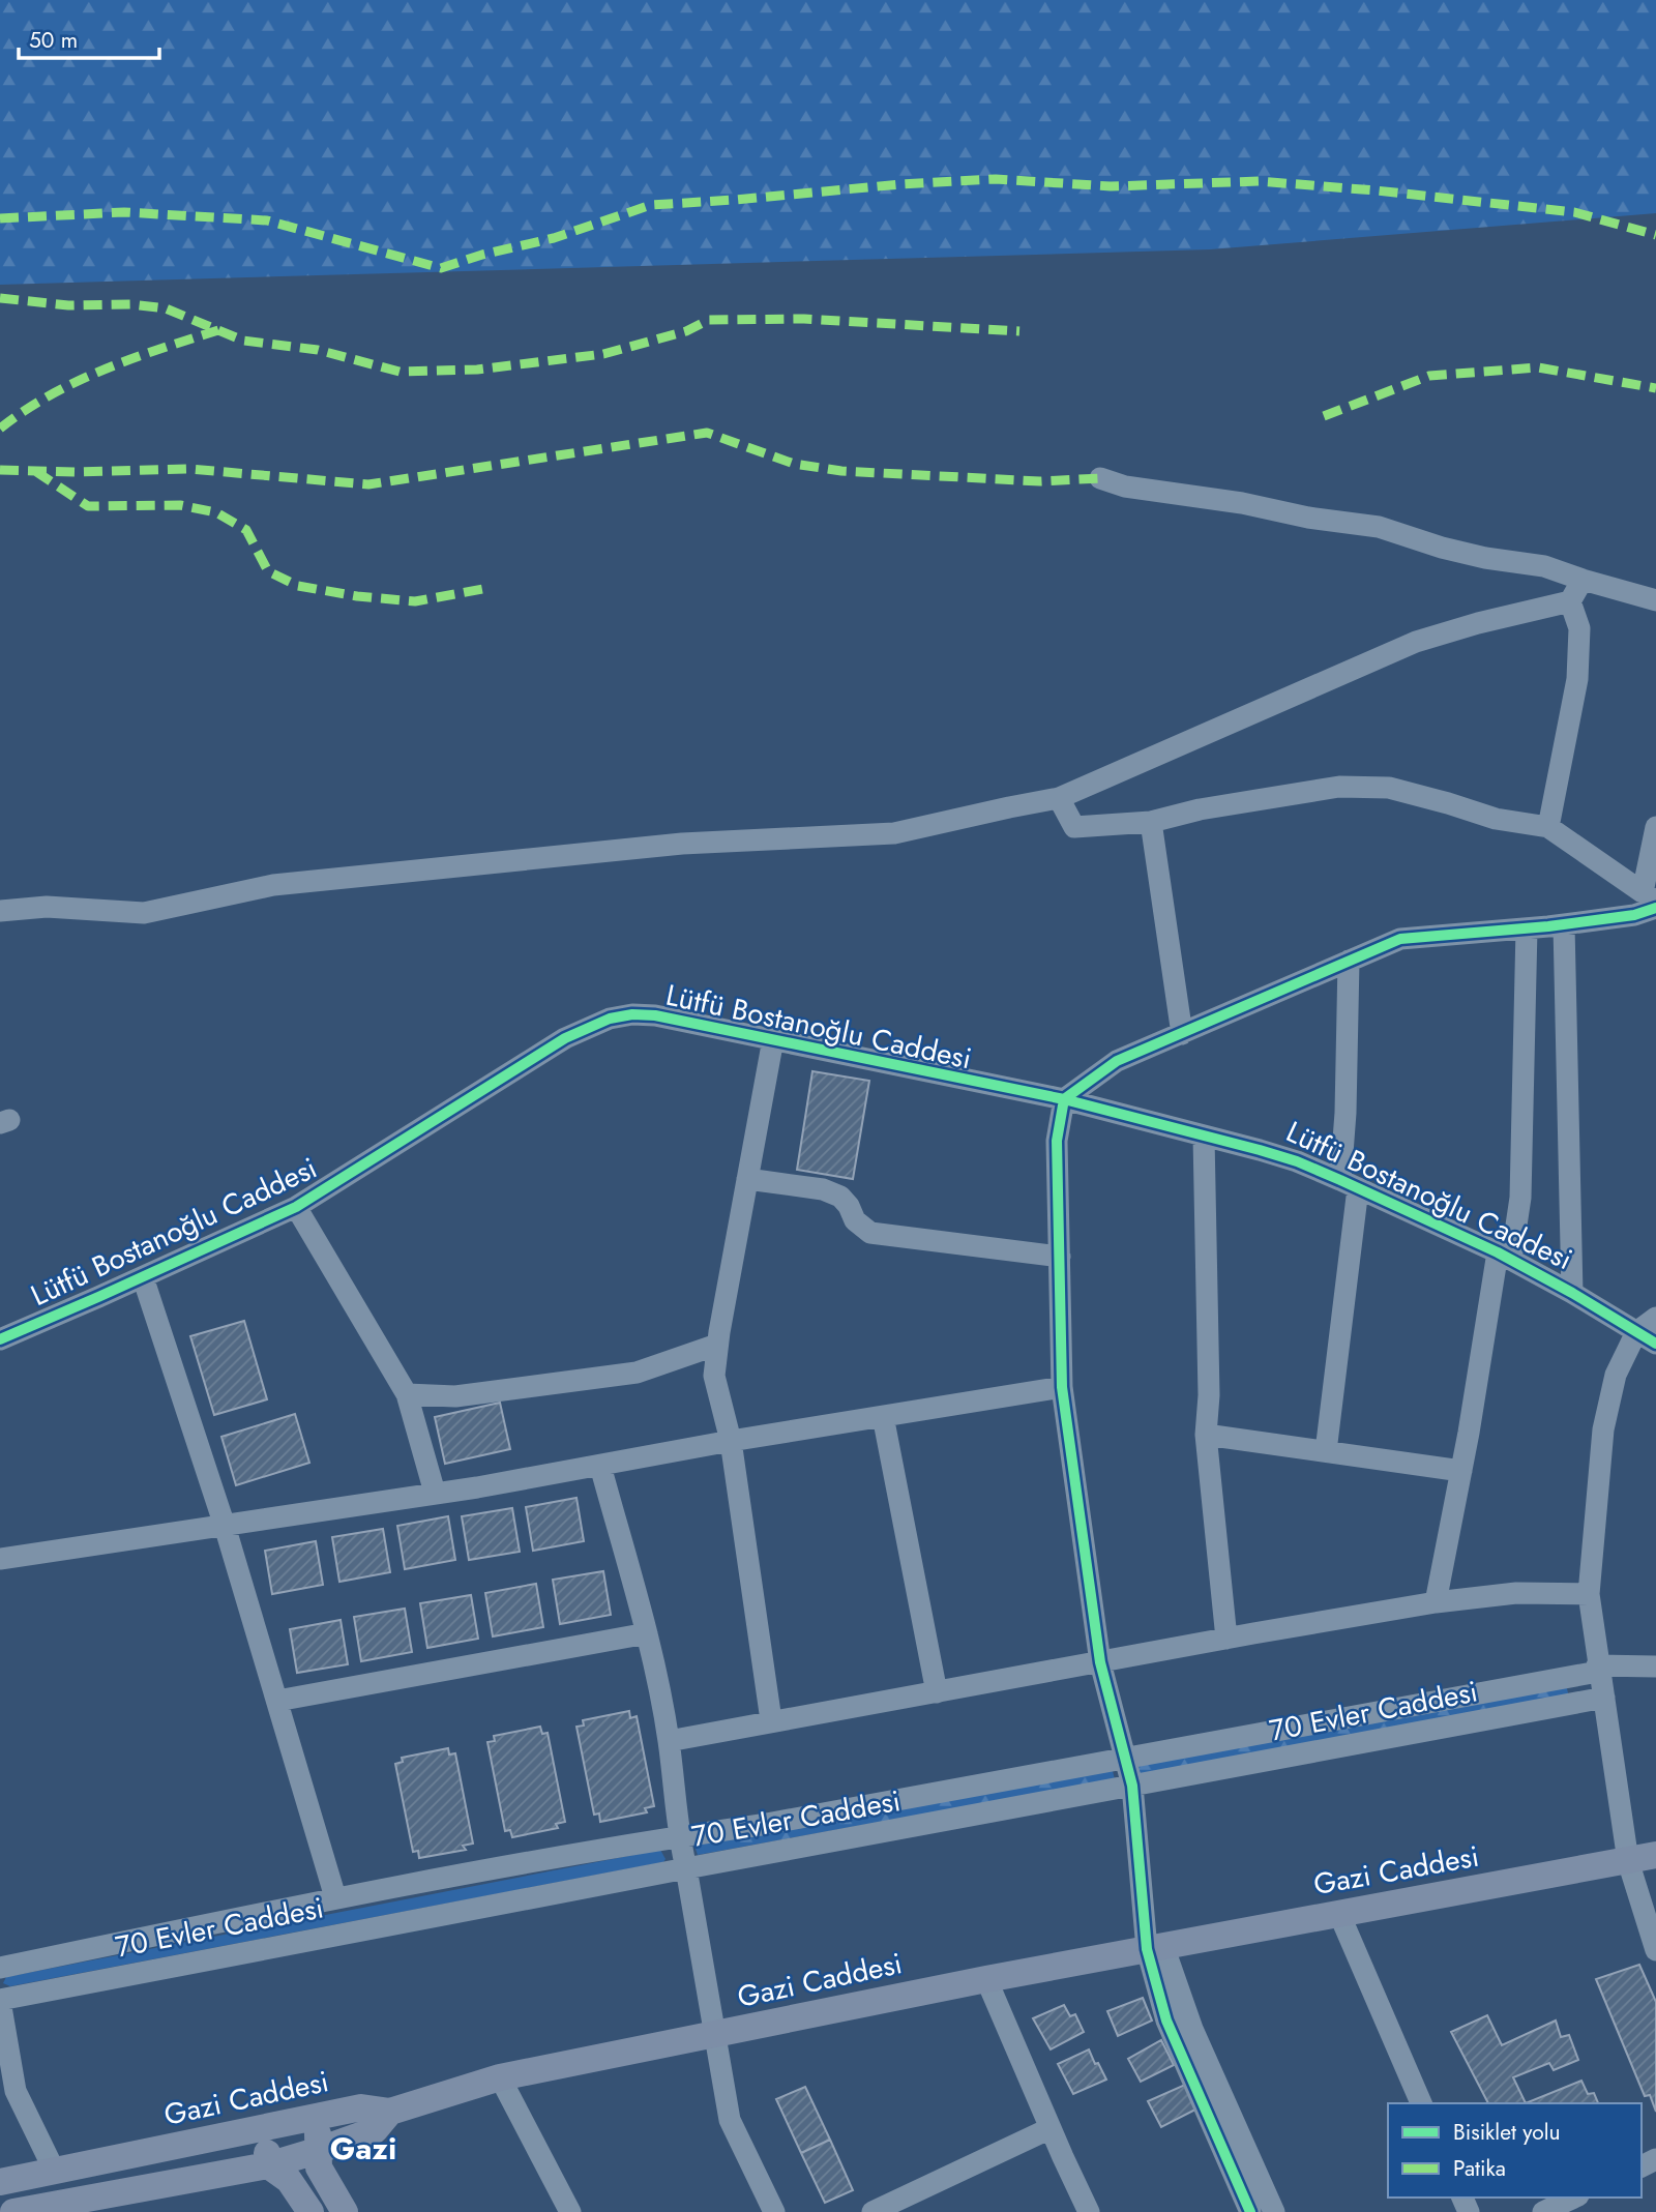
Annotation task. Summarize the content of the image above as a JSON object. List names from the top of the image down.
{
  "streets": {
    "main road": ["Gazi Caddesi"],
    "street": ["Lütfü Bostanoğlu Caddesi", "70 Evler Caddesi"]
  },
  "districts": ["Gazi"],
  "legend": ["Bisiklet yolu", "Patika"],
  "scale_bar": "50 m"
}
